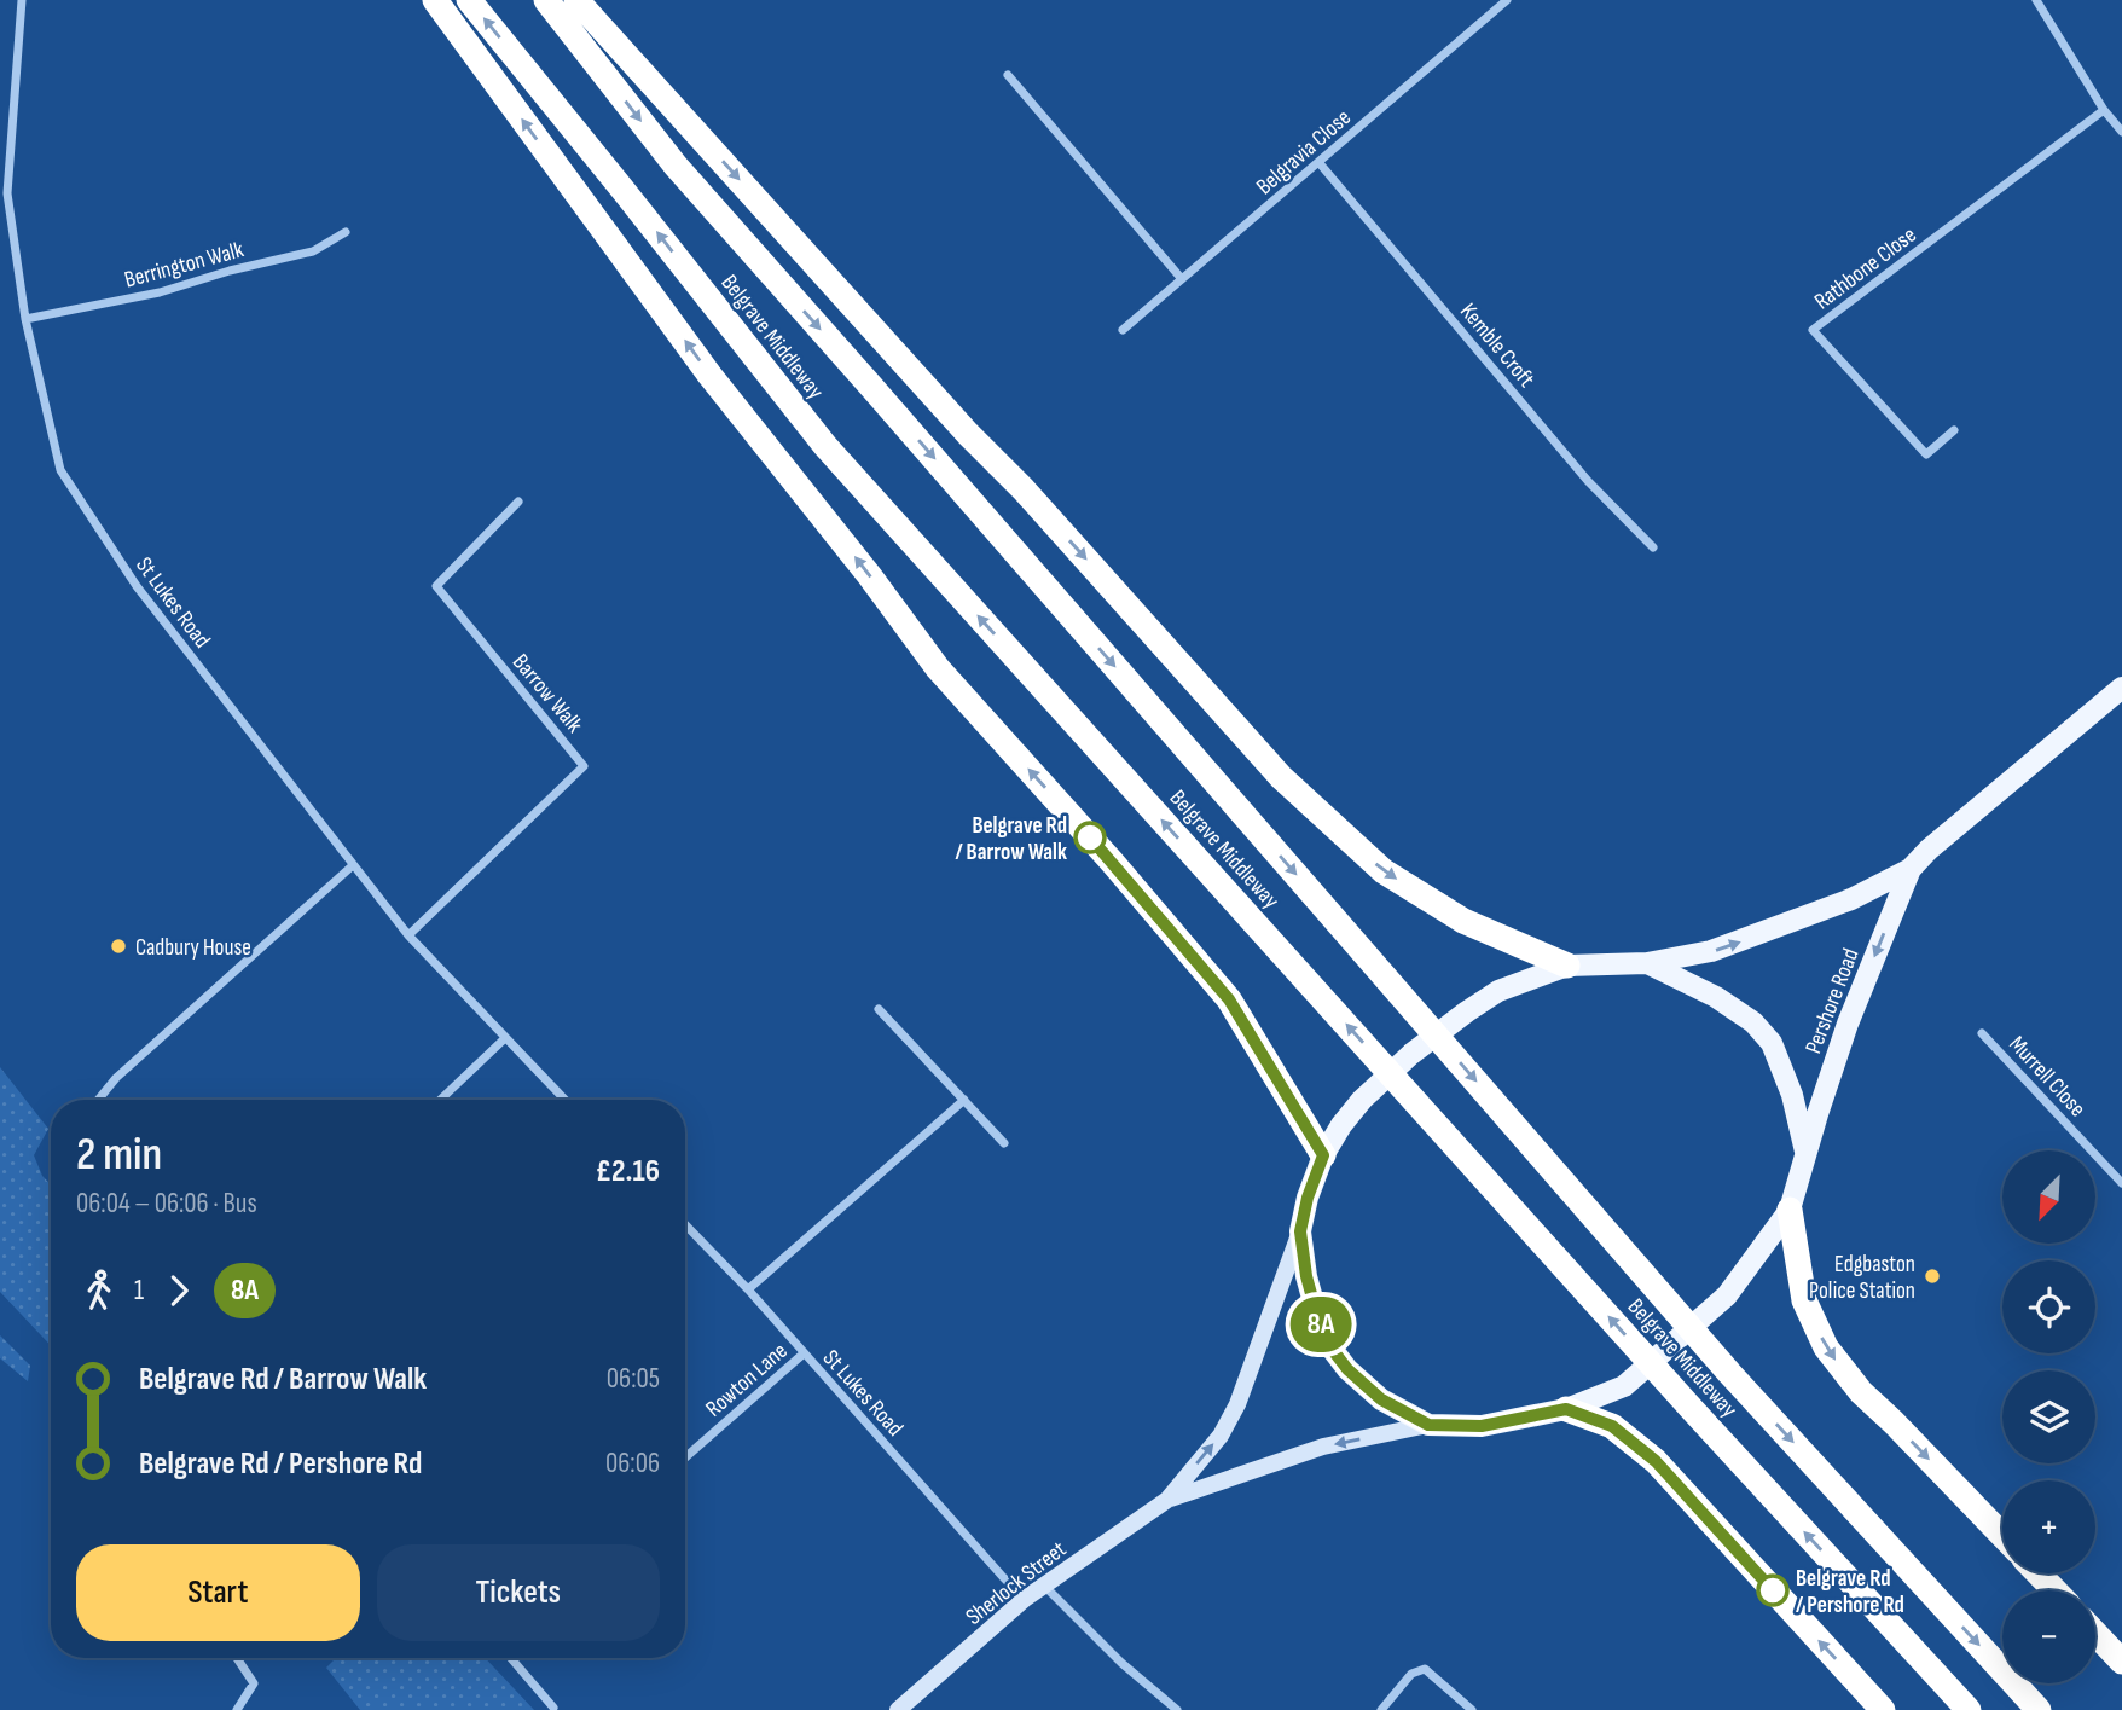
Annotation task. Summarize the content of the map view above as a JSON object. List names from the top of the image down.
{
  "streets": {
    "highway": ["Belgrave Middleway"],
    "main road": ["Pershore Road"],
    "street": [
      "Belgravia Close",
      "Berrington Walk",
      "Rathbone Close",
      "Kemble Croft",
      "St Lukes Road",
      "Barrow Walk",
      "Murrell Close",
      "Rowton Lane",
      "Sherlock Street"
    ]
  },
  "crossings": [
    ["Belgravia Close", "Kemble Croft"],
    ["Berrington Walk", "St Lukes Road"],
    ["St Lukes Road", "Barrow Walk"],
    ["St Lukes Road", "Rowton Lane"],
    ["St Lukes Road", "Sherlock Street"],
    ["Pershore Road", "Sherlock Street"]
  ],
  "places": [
    "Belgrave Rd / Barrow Walk",
    "Cadbury House",
    "Edgbaston Police Station",
    "Belgrave Rd / Pershore Rd"
  ],
  "lines": ["bus line 8A"],
  "north": "bottom left",
  "page": {
    "on_map": "8A",
    "heading": ["2 min", "06:04 – 06:06 · Bus", "£2.16"],
    "map_buttons": ["+", "−"],
    "legs": ["1", "8A"],
    "list": [
      {
        "name": "Belgrave Rd / Barrow Walk",
        "value": "06:05"
      },
      {
        "name": "Belgrave Rd / Pershore Rd",
        "value": "06:06"
      }
    ],
    "buttons": ["Start", "Tickets"]
  }
}
